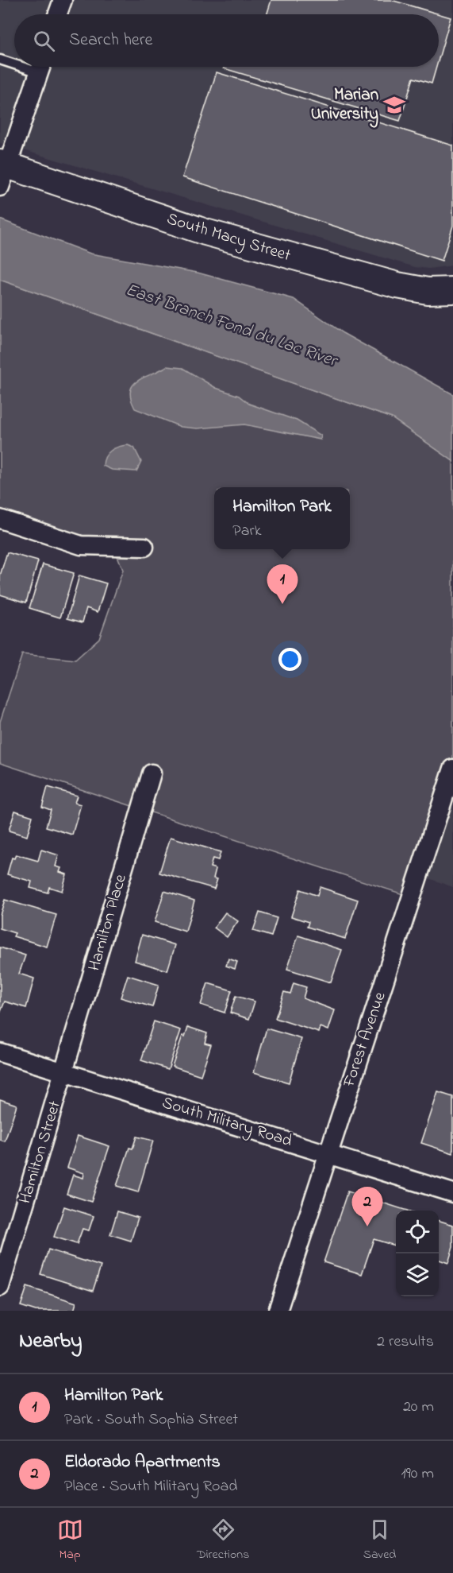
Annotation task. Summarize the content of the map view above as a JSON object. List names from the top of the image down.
{
  "streets": {
    "main road": ["South Macy Street"],
    "street": [
      "Hamilton Place",
      "Forest Avenue",
      "South Military Road",
      "Hamilton Street"
    ]
  },
  "crossings": [
    ["Hamilton Place", "South Military Road"],
    ["Hamilton Place", "Hamilton Street"],
    ["Forest Avenue", "South Military Road"],
    ["South Military Road", "Hamilton Street"]
  ],
  "water": ["East Branch Fond du Lac River"],
  "places": {
    "school or university": ["Marian University"]
  },
  "page": {
    "search": "Search here",
    "popup": ["Hamilton Park", "Park"],
    "pins": ["1", "2"],
    "heading": ["Nearby", "2 results"],
    "list": [
      {
        "mark": "1",
        "name": "Hamilton Park",
        "note": "Park · South Sophia Street",
        "value": "20 m"
      },
      {
        "mark": "2",
        "name": "Eldorado Apartments",
        "note": "Place · South Military Road",
        "value": "190 m"
      }
    ],
    "nav": ["Map", "Directions", "Saved"]
  }
}
